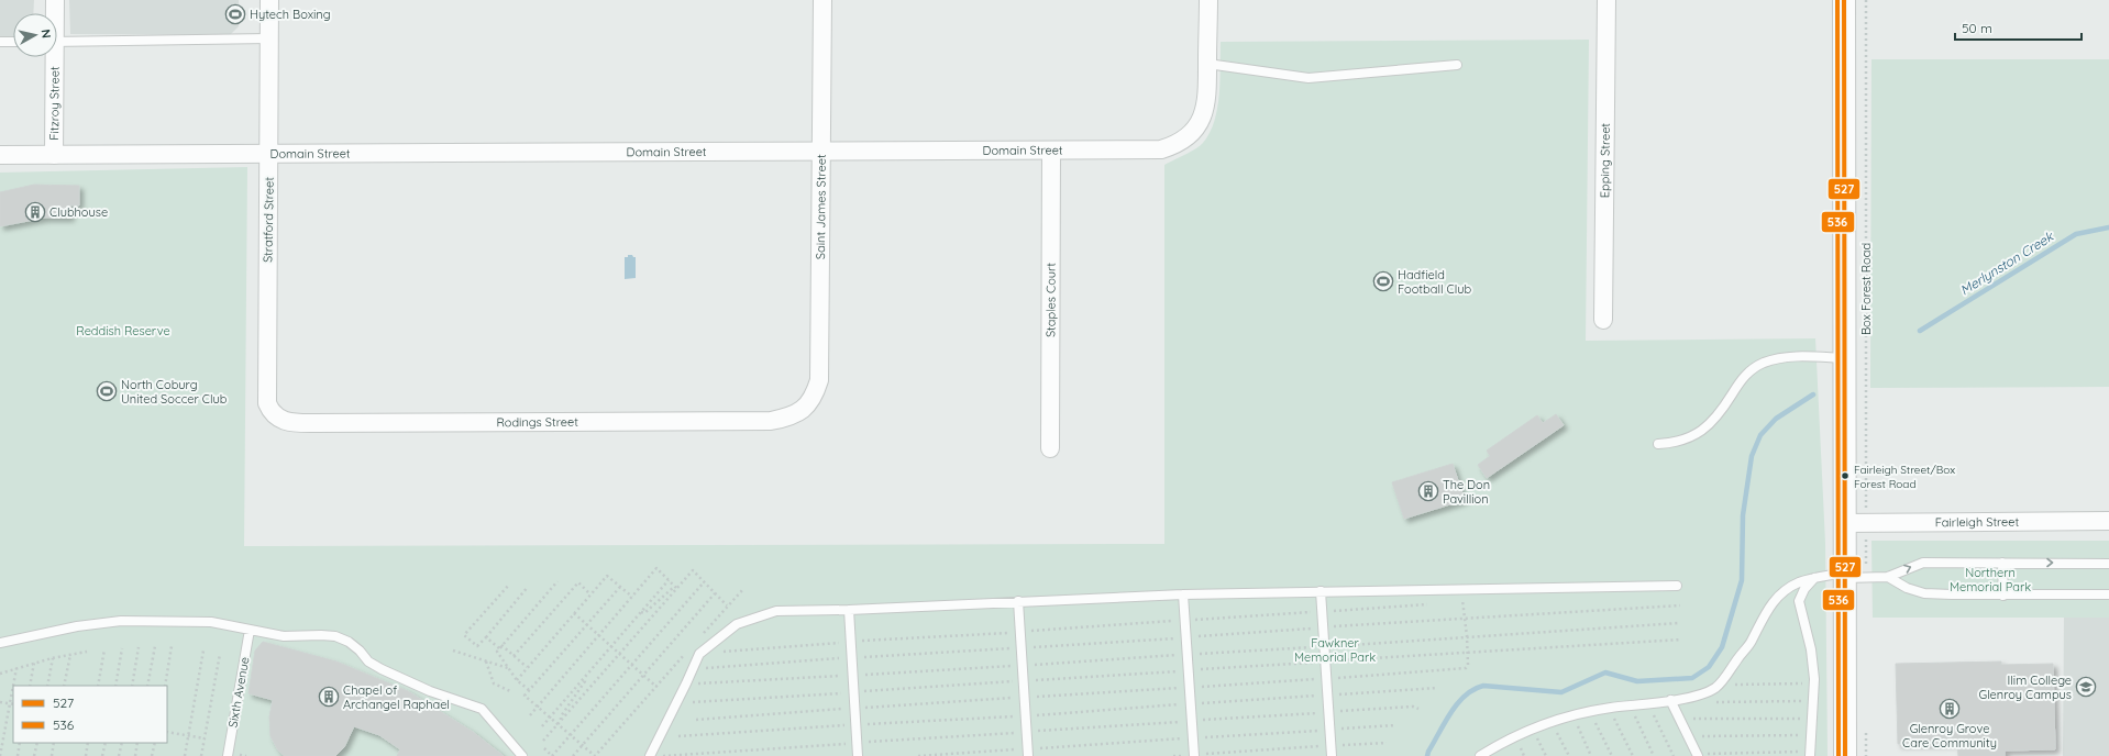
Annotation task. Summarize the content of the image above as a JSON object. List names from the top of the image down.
{
  "streets": {
    "street": [
      "Fitzroy Street",
      "Domain Street",
      "Epping Street",
      "Saint James Street",
      "Stratford Street",
      "Box Forest Road",
      "Staples Court",
      "Rodings Street",
      "Fairleigh Street"
    ],
    "lane": ["Sixth Avenue"]
  },
  "crossings": [
    ["Fitzroy Street", "Domain Street"],
    ["Domain Street", "Saint James Street"],
    ["Domain Street", "Stratford Street"],
    ["Domain Street", "Staples Court"],
    ["Saint James Street", "Rodings Street"],
    ["Stratford Street", "Rodings Street"],
    ["Box Forest Road", "Fairleigh Street"]
  ],
  "water": ["Merlynston Creek"],
  "parks": ["Reddish Reserve", "Northern Memorial Park", "Fawkner Memorial Park"],
  "places": {
    "sports": ["Hytech Boxing", "Hadfield Football Club", "North Coburg United Soccer Club"],
    "building": [
      "Clubhouse",
      "The Don Pavillion",
      "Chapel of Archangel Raphael",
      "Glenroy Grove Care Community"
    ],
    "other": ["Fairleigh Street/Box Forest Road"],
    "school or university": ["Ilim College Glenroy Campus"]
  },
  "lines": ["transit line 527", "transit line 536"],
  "legend": ["527", "536"],
  "scale_bar": "50 m",
  "north": "right"
}
